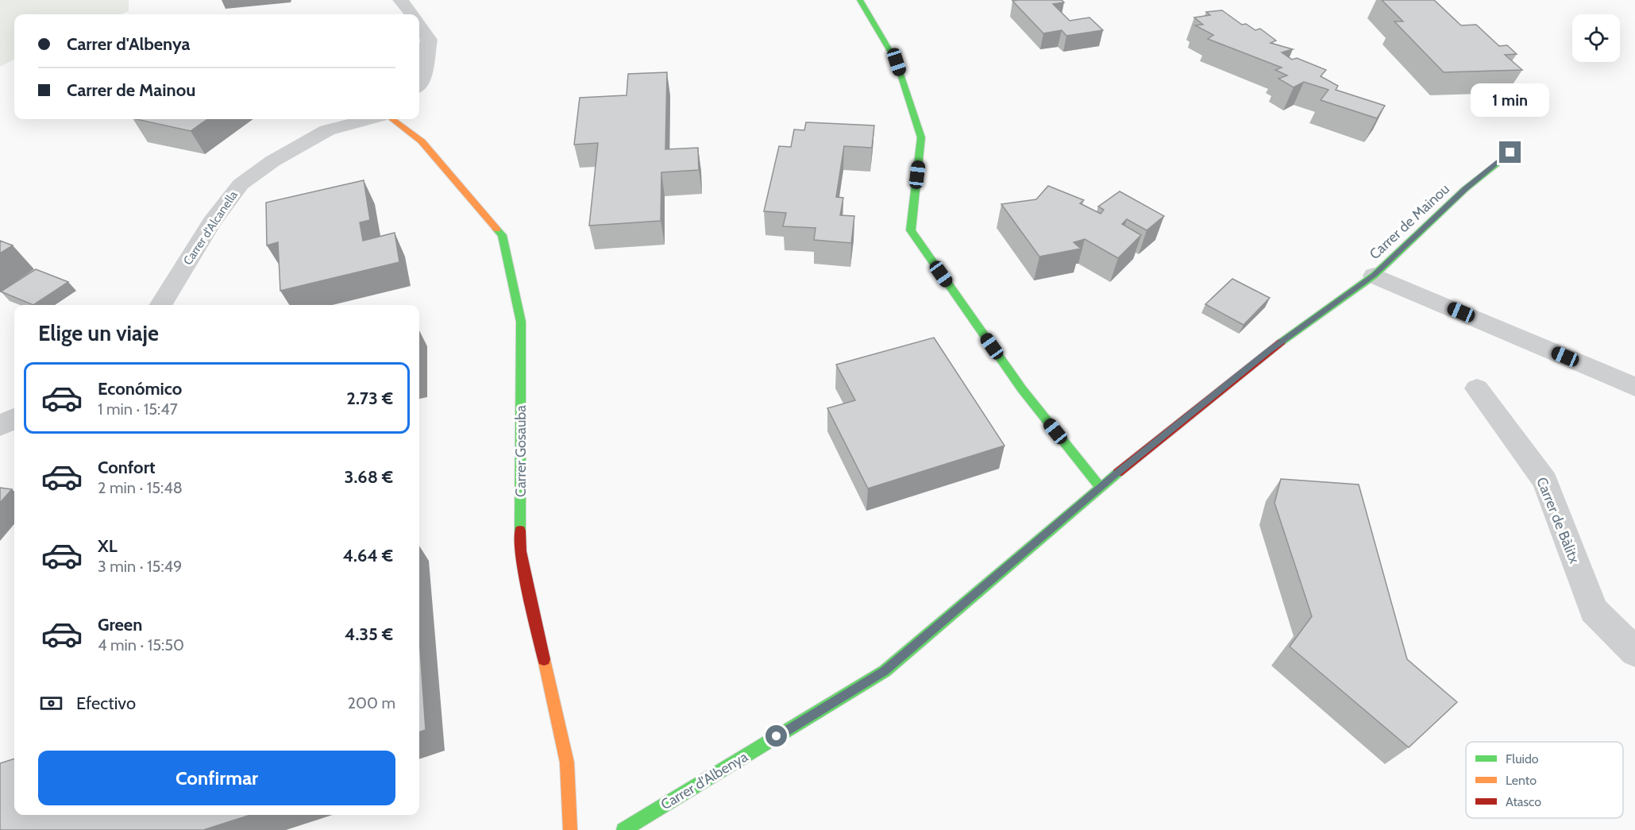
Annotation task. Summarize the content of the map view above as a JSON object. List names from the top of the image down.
{
  "streets": {
    "street": [
      "Carrer de Mainou",
      "Carrer d'Alcanella",
      "Carrer Gosauba",
      "Carrer de Bàlitx",
      "Carrer d'Albenya"
    ]
  },
  "crossings": [
    ["Carrer de Mainou", "Carrer d'Albenya"]
  ],
  "legend": ["Fluido", "Lento", "Atasco"],
  "page": {
    "banner": ["Carrer d'Albenya", "Carrer de Mainou"],
    "bubble": "1 min",
    "heading": "Elige un viaje",
    "list": [
      {
        "name": "Económico",
        "note": "1 min · 15:47",
        "value": "2.73 €"
      },
      {
        "name": "Confort",
        "note": "2 min · 15:48",
        "value": "3.68 €"
      },
      {
        "name": "XL",
        "note": "3 min · 15:49",
        "value": "4.64 €"
      },
      {
        "name": "Green",
        "note": "4 min · 15:50",
        "value": "4.35 €"
      }
    ],
    "pay": ["Efectivo", "200 m"],
    "buttons": "Confirmar"
  }
}
